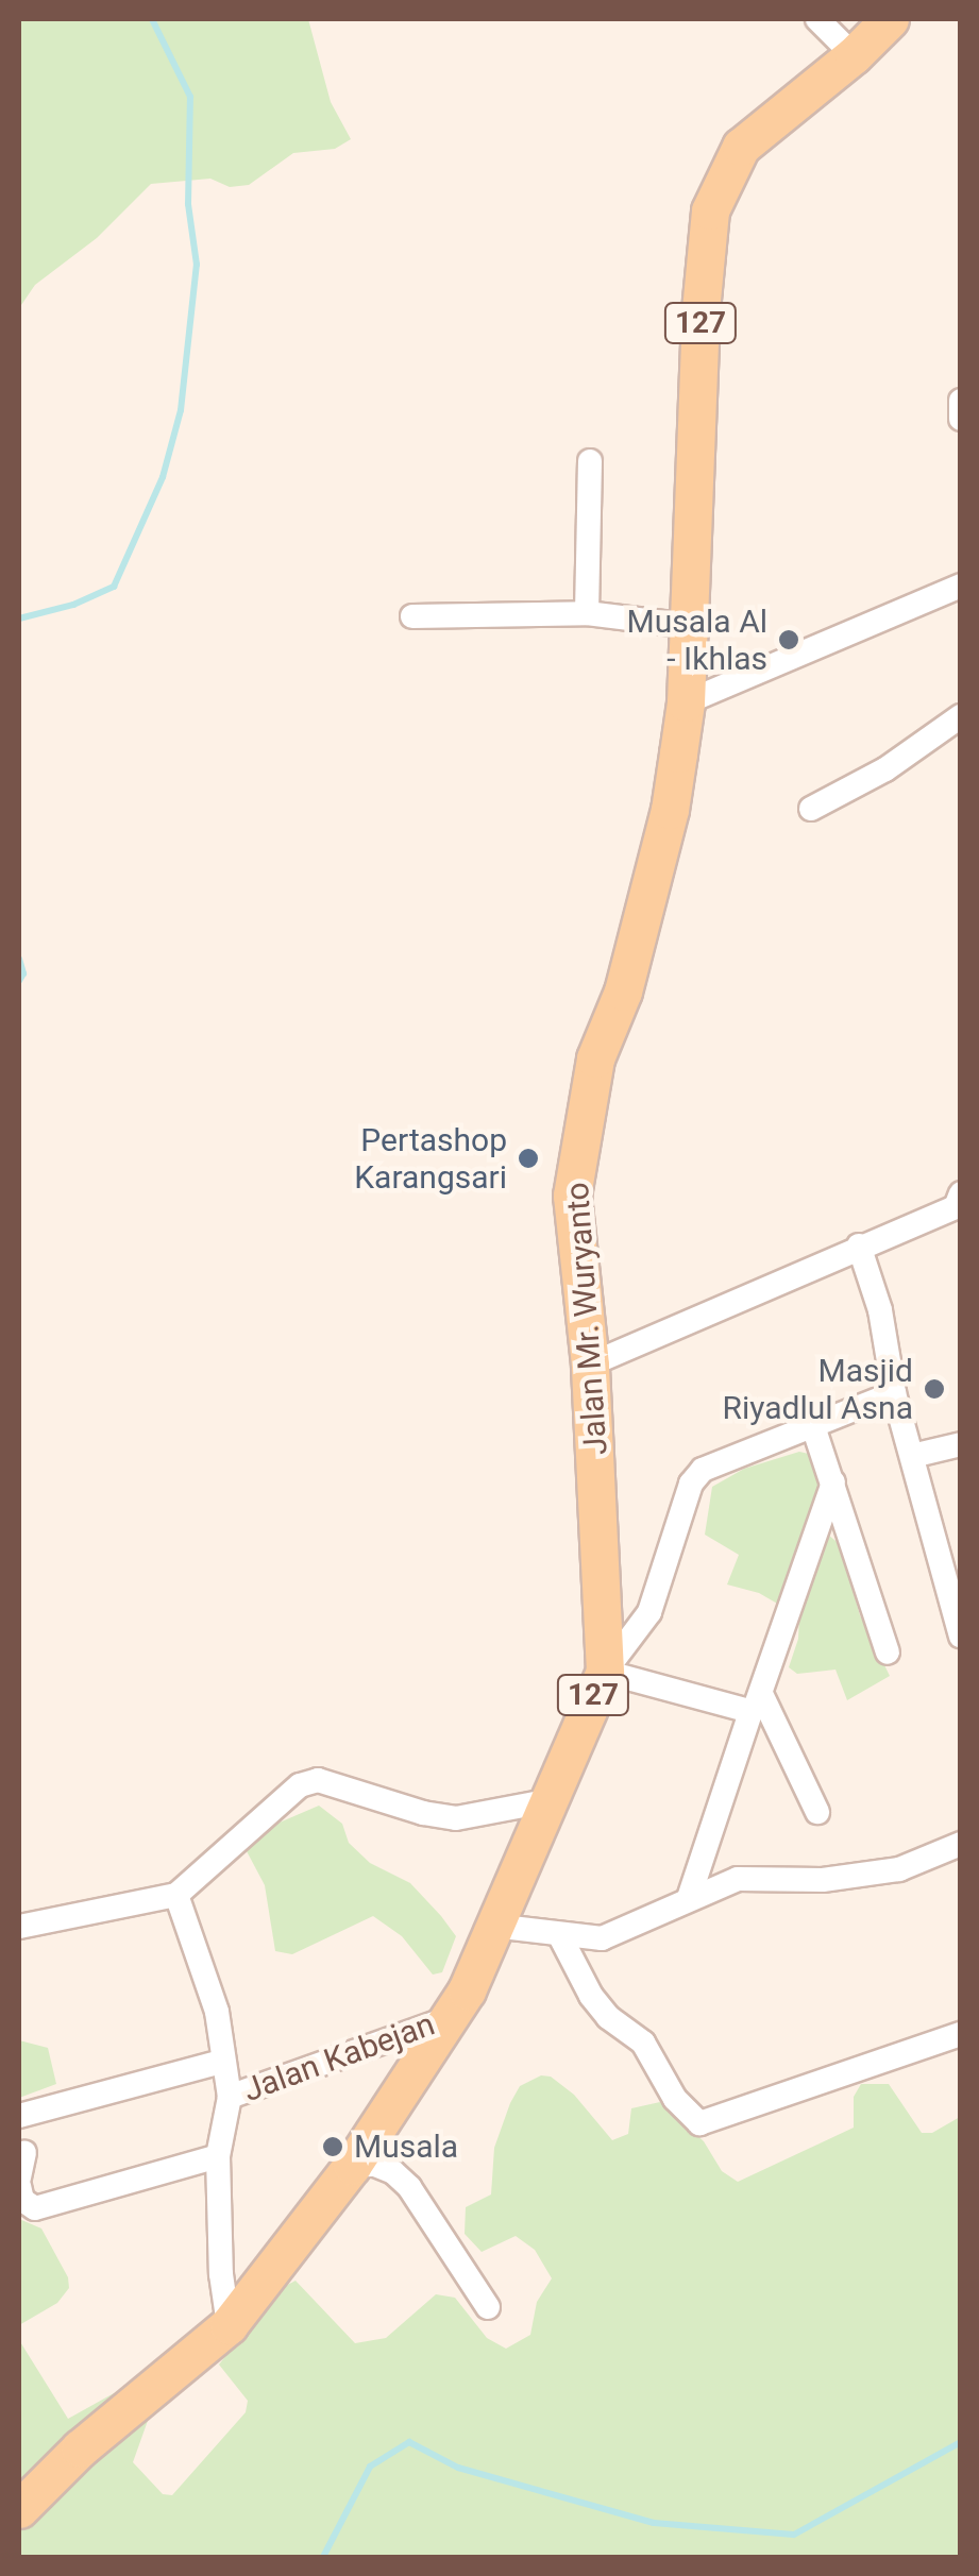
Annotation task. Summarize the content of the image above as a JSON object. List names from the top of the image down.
{
  "streets": {
    "main road": ["127", "Jalan Mr. Wuryanto"],
    "street": ["Jalan Kabejan"]
  },
  "crossings": [
    ["Jalan Mr. Wuryanto", "Jalan Kabejan"]
  ],
  "places": [
    "Musala Al - Ikhlas",
    "Pertashop Karangsari",
    "Masjid Riyadlul Asna",
    "Musala"
  ]
}
